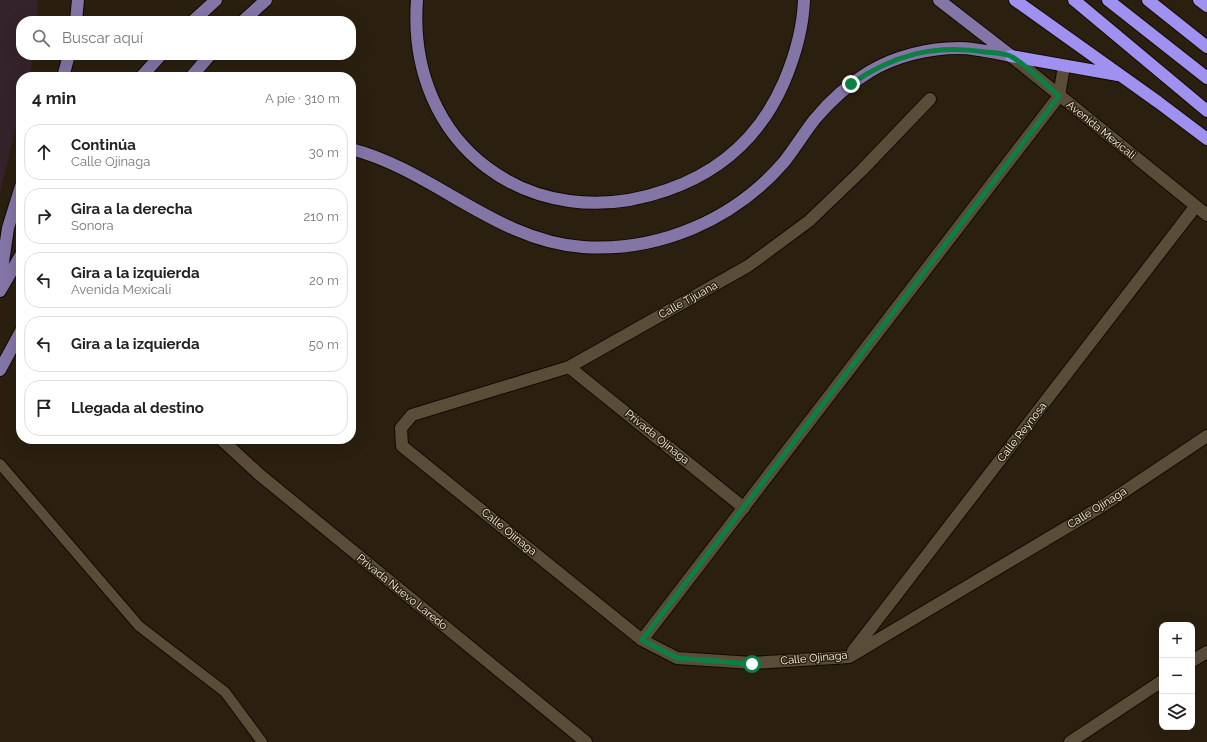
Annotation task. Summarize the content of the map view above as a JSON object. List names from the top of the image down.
{
  "streets": {
    "main road": ["Avenida Mexicali"],
    "street": [
      "Calle Tijuana",
      "Calle Reynosa",
      "Privada Ojinaga",
      "Calle Ojinaga",
      "Privada Nuevo Laredo"
    ]
  },
  "crossings": [
    ["Avenida Mexicali", "Calle Reynosa"],
    ["Calle Tijuana", "Privada Ojinaga"],
    ["Calle Tijuana", "Calle Ojinaga"],
    ["Calle Reynosa", "Calle Ojinaga"]
  ],
  "page": {
    "search": "Buscar aquí",
    "heading": ["4 min", "A pie · 310 m"],
    "list": [
      ["Continúa", "Calle Ojinaga", "30 m"],
      ["Gira a la derecha", "Sonora", "210 m"],
      ["Gira a la izquierda", "Avenida Mexicali", "20 m"],
      ["Gira a la izquierda", "50 m"],
      "Llegada al destino"
    ],
    "map_buttons": ["+", "−"]
  }
}
